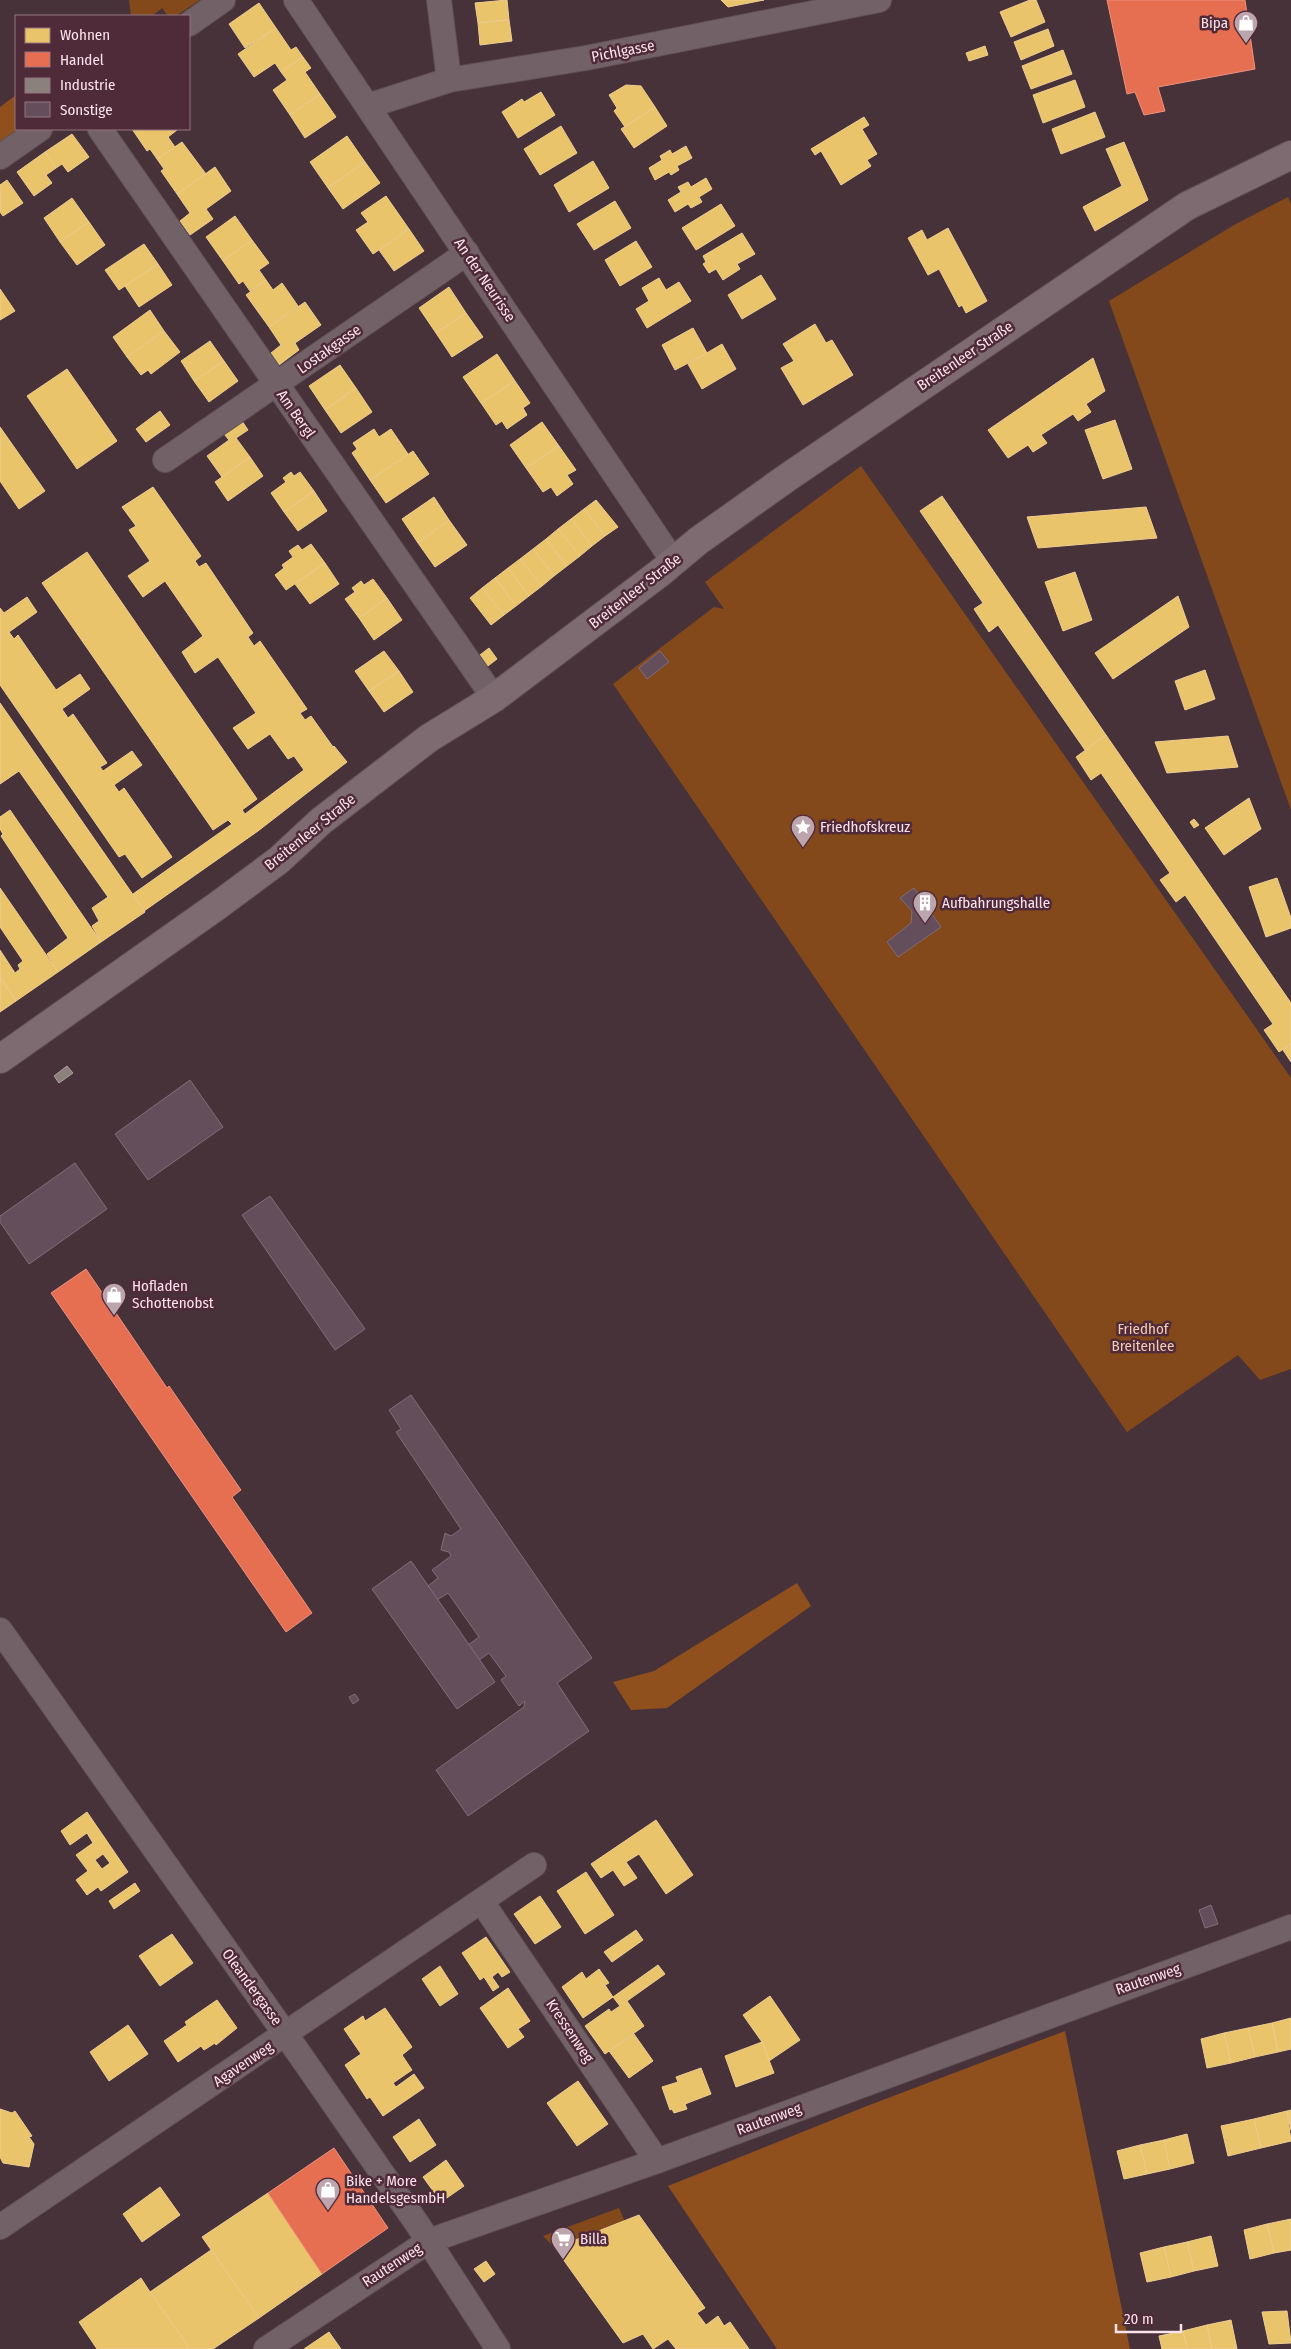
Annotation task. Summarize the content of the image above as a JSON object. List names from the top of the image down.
{
  "streets": {
    "main road": ["Breitenleer Straße"],
    "street": [
      "Pichlgasse",
      "An der Neurisse",
      "Lostakgasse",
      "Am Bergl",
      "Rautenweg",
      "Oleandergasse",
      "Kressenweg",
      "Agavenweg"
    ]
  },
  "crossings": [
    ["Pichlgasse", "An der Neurisse"],
    ["An der Neurisse", "Lostakgasse"],
    ["An der Neurisse", "Breitenleer Straße"],
    ["Lostakgasse", "Am Bergl"],
    ["Breitenleer Straße", "Am Bergl"],
    ["Rautenweg", "Oleandergasse"],
    ["Rautenweg", "Kressenweg"],
    ["Oleandergasse", "Agavenweg"],
    ["Kressenweg", "Agavenweg"]
  ],
  "parks": ["Friedhof Breitenlee"],
  "places": {
    "shop": ["Bipa", "Hofladen Schottenobst", "Bike + More HandelsgesmbH"],
    "place": ["Friedhofskreuz"],
    "building": ["Aufbahrungshalle"],
    "supermarket": ["Billa"]
  },
  "legend": [
    "Wohnen",
    "Handel",
    "Industrie",
    "Sonstige"
  ],
  "scale_bar": "20 m"
}
